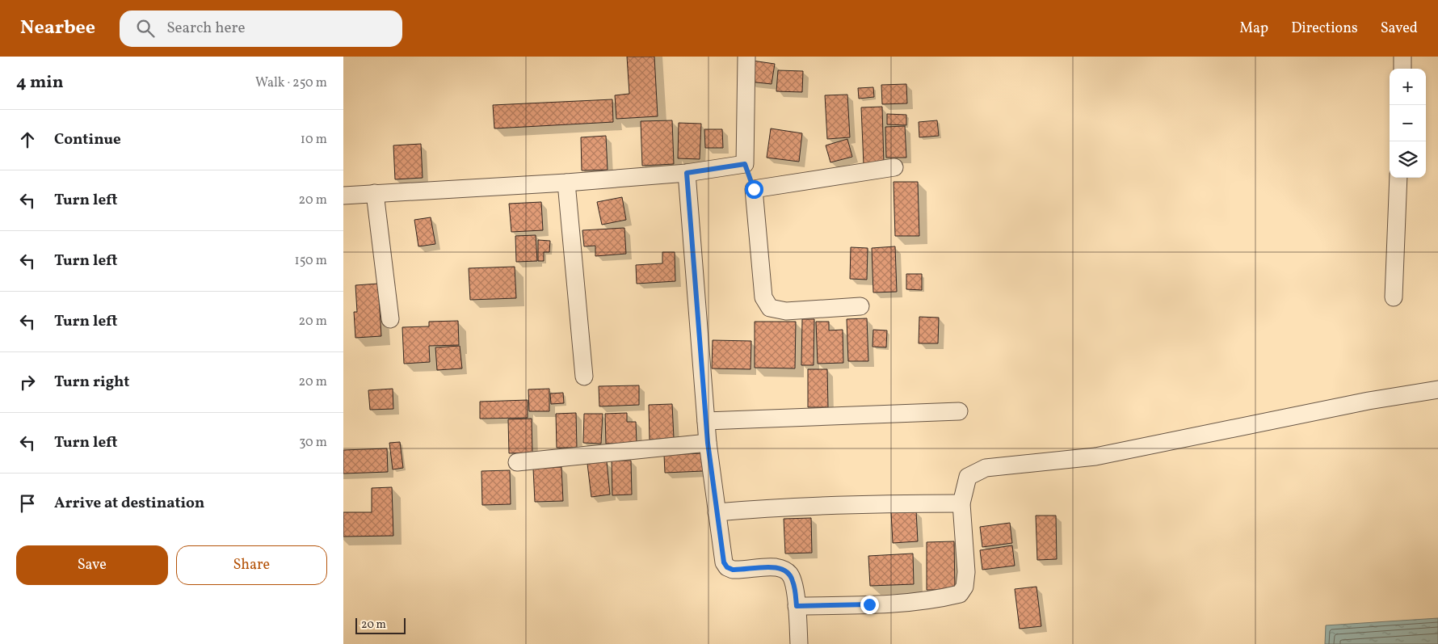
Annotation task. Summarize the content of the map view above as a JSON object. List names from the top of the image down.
{
  "scale_bar": "20 m",
  "page": {
    "header": "Nearbee",
    "search": "Search here",
    "nav": ["Map", "Directions", "Saved"],
    "heading": ["4 min", "Walk · 250 m"],
    "map_buttons": ["+", "−"],
    "list": [
      ["Continue", "10 m"],
      ["Turn left", "20 m"],
      ["Turn left", "150 m"],
      ["Turn left", "20 m"],
      ["Turn right", "20 m"],
      ["Turn left", "30 m"],
      "Arrive at destination"
    ],
    "buttons": ["Save", "Share"],
    "scale": "20 m"
  }
}
